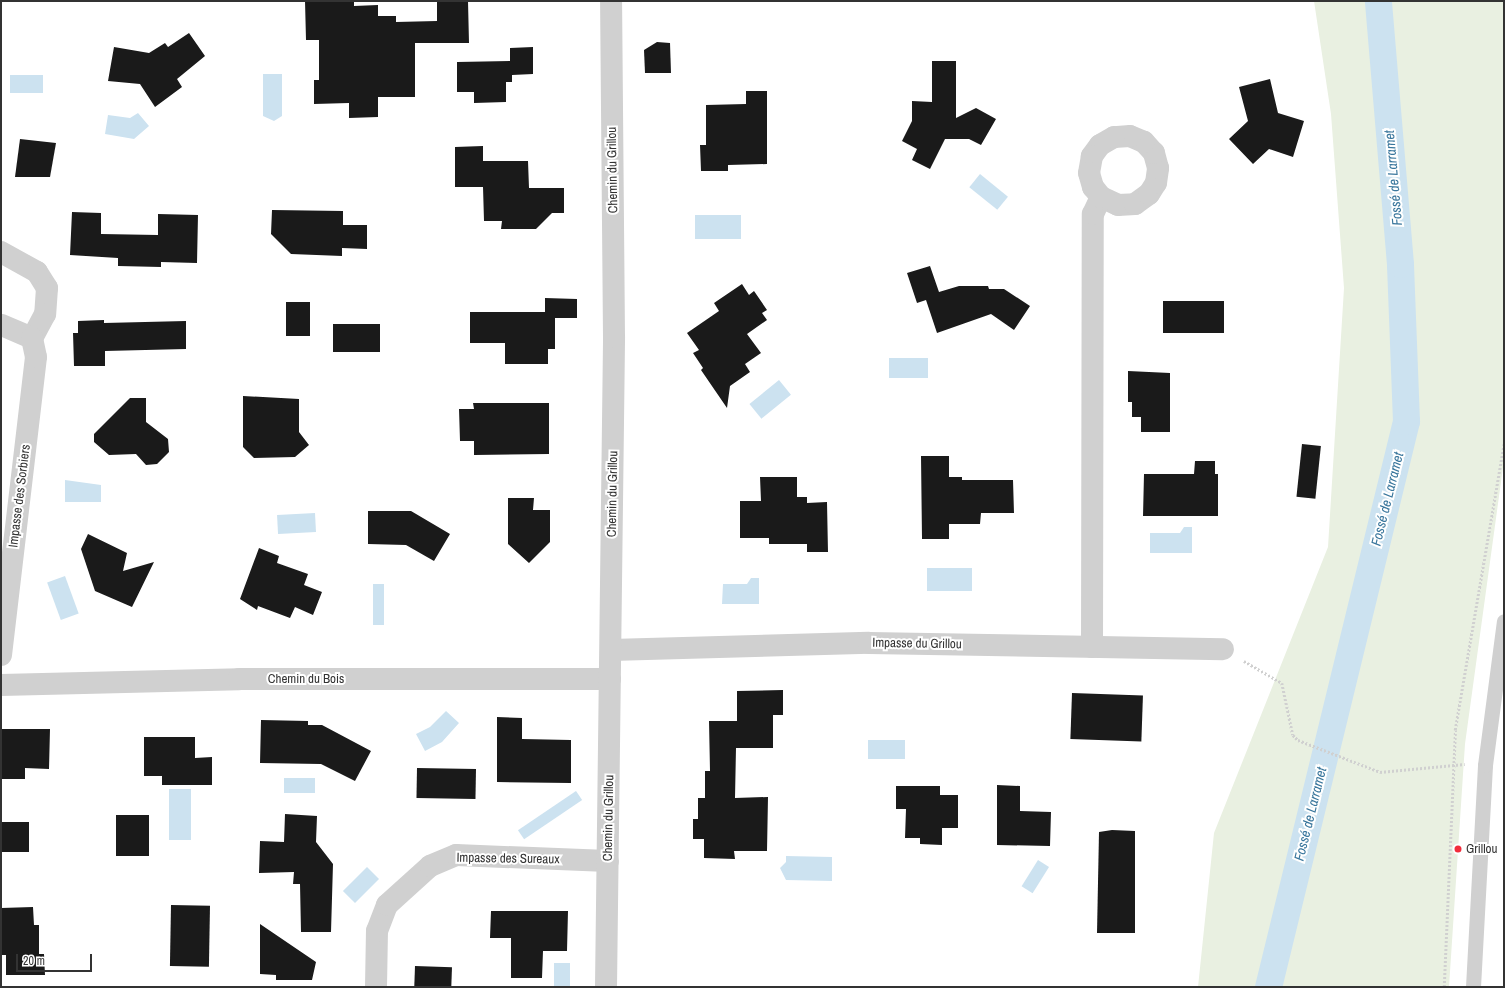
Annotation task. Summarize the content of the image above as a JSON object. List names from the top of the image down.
{
  "streets": {
    "street": [
      "Chemin du Grillou",
      "Impasse des Sorbiers",
      "Impasse du Grillou",
      "Chemin du Bois",
      "Impasse des Sureaux"
    ]
  },
  "crossings": [
    ["Chemin du Grillou", "Impasse du Grillou"],
    ["Chemin du Grillou", "Chemin du Bois"],
    ["Chemin du Grillou", "Impasse des Sureaux"]
  ],
  "water": ["Fossé de Larramet"],
  "places": ["Grillou"],
  "scale_bar": "20 m"
}
